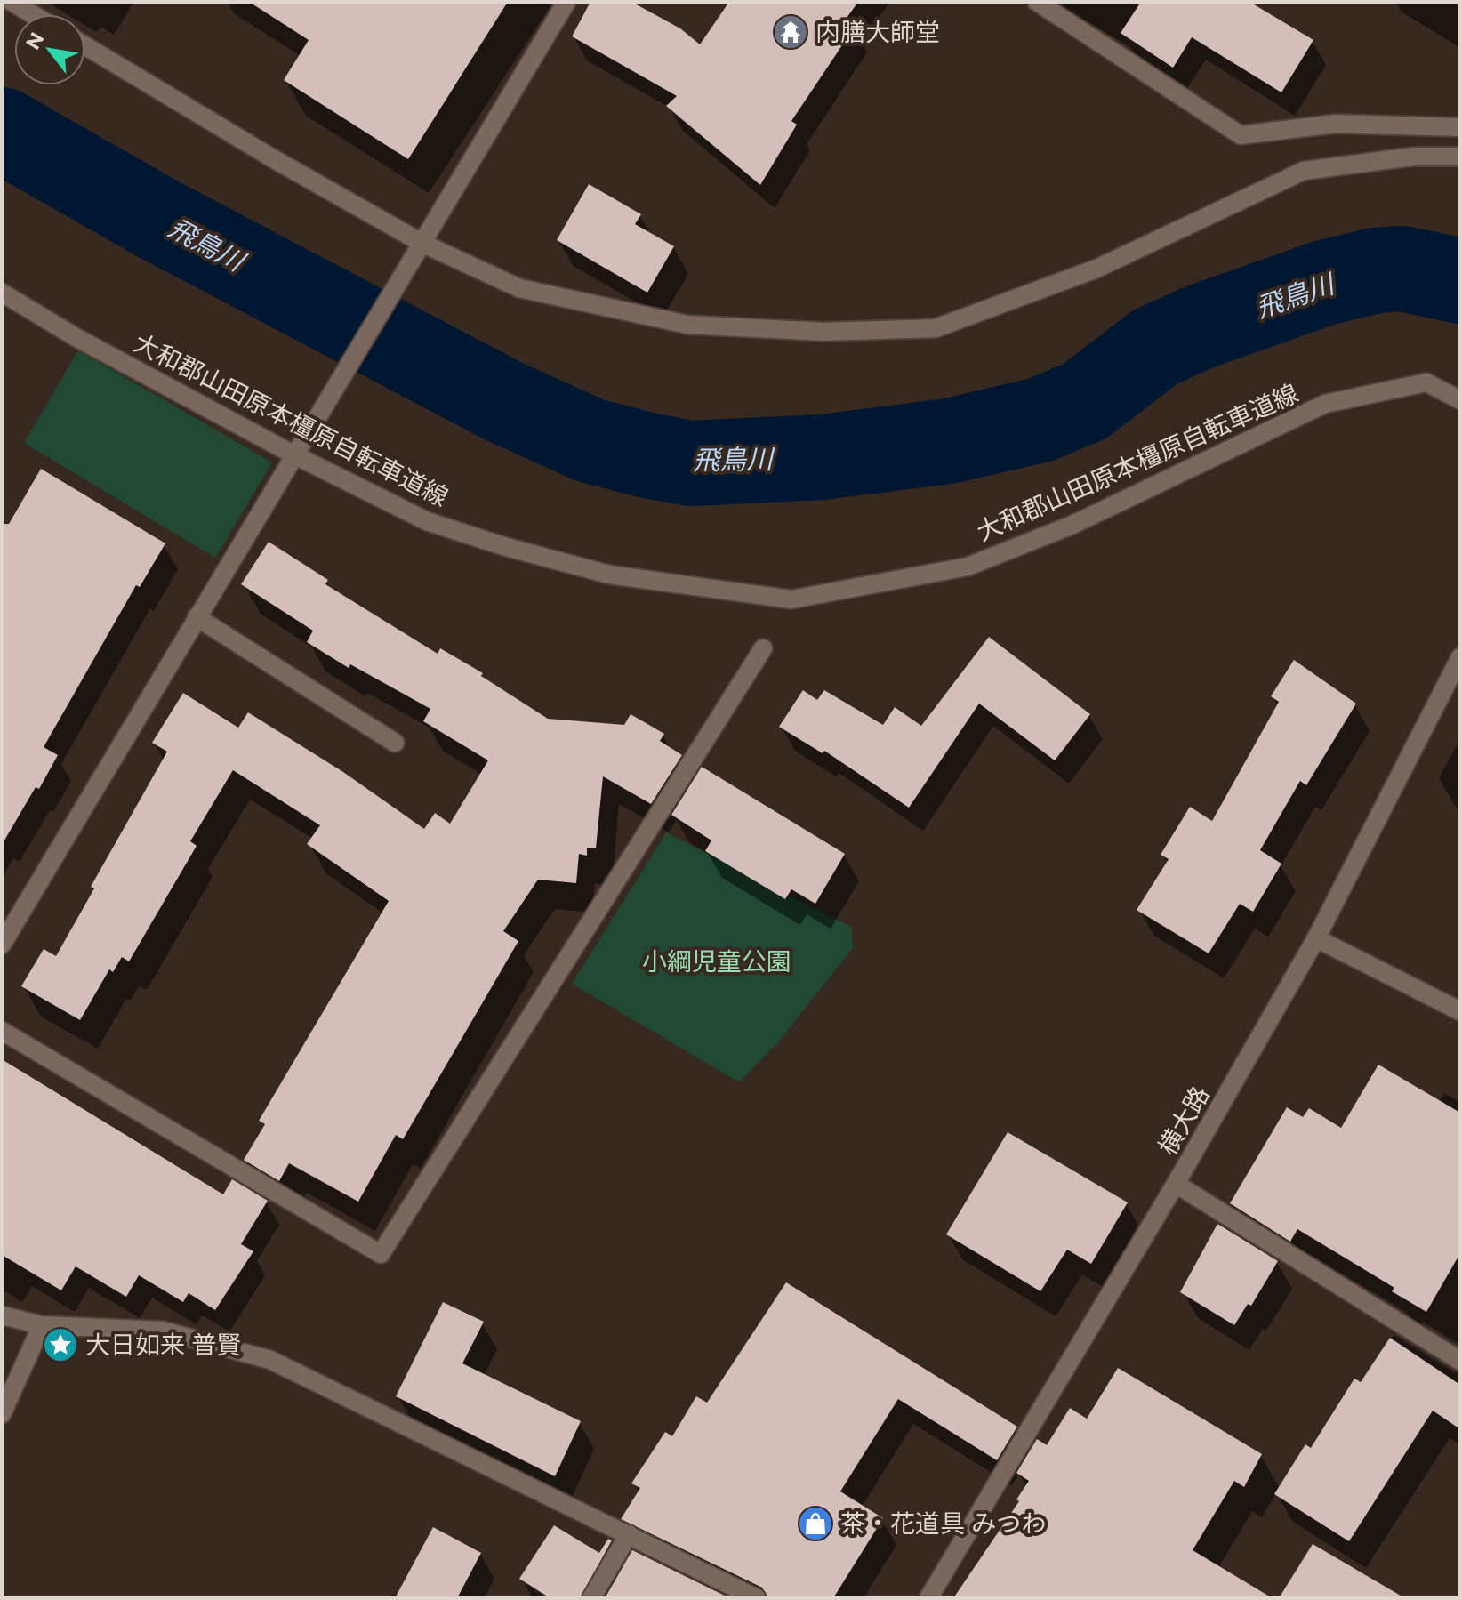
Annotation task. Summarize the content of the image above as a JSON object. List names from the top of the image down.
{
  "streets": {
    "street": ["大和郡山田原本橿原自転車道線", "横大路"]
  },
  "water": ["飛鳥川"],
  "parks": ["小綱児童公園"],
  "places": {
    "temple": ["内膳大師堂"],
    "place": ["大日如来 普賢"],
    "shop": ["茶・花道具 みつわ"]
  },
  "north": "top left"
}
